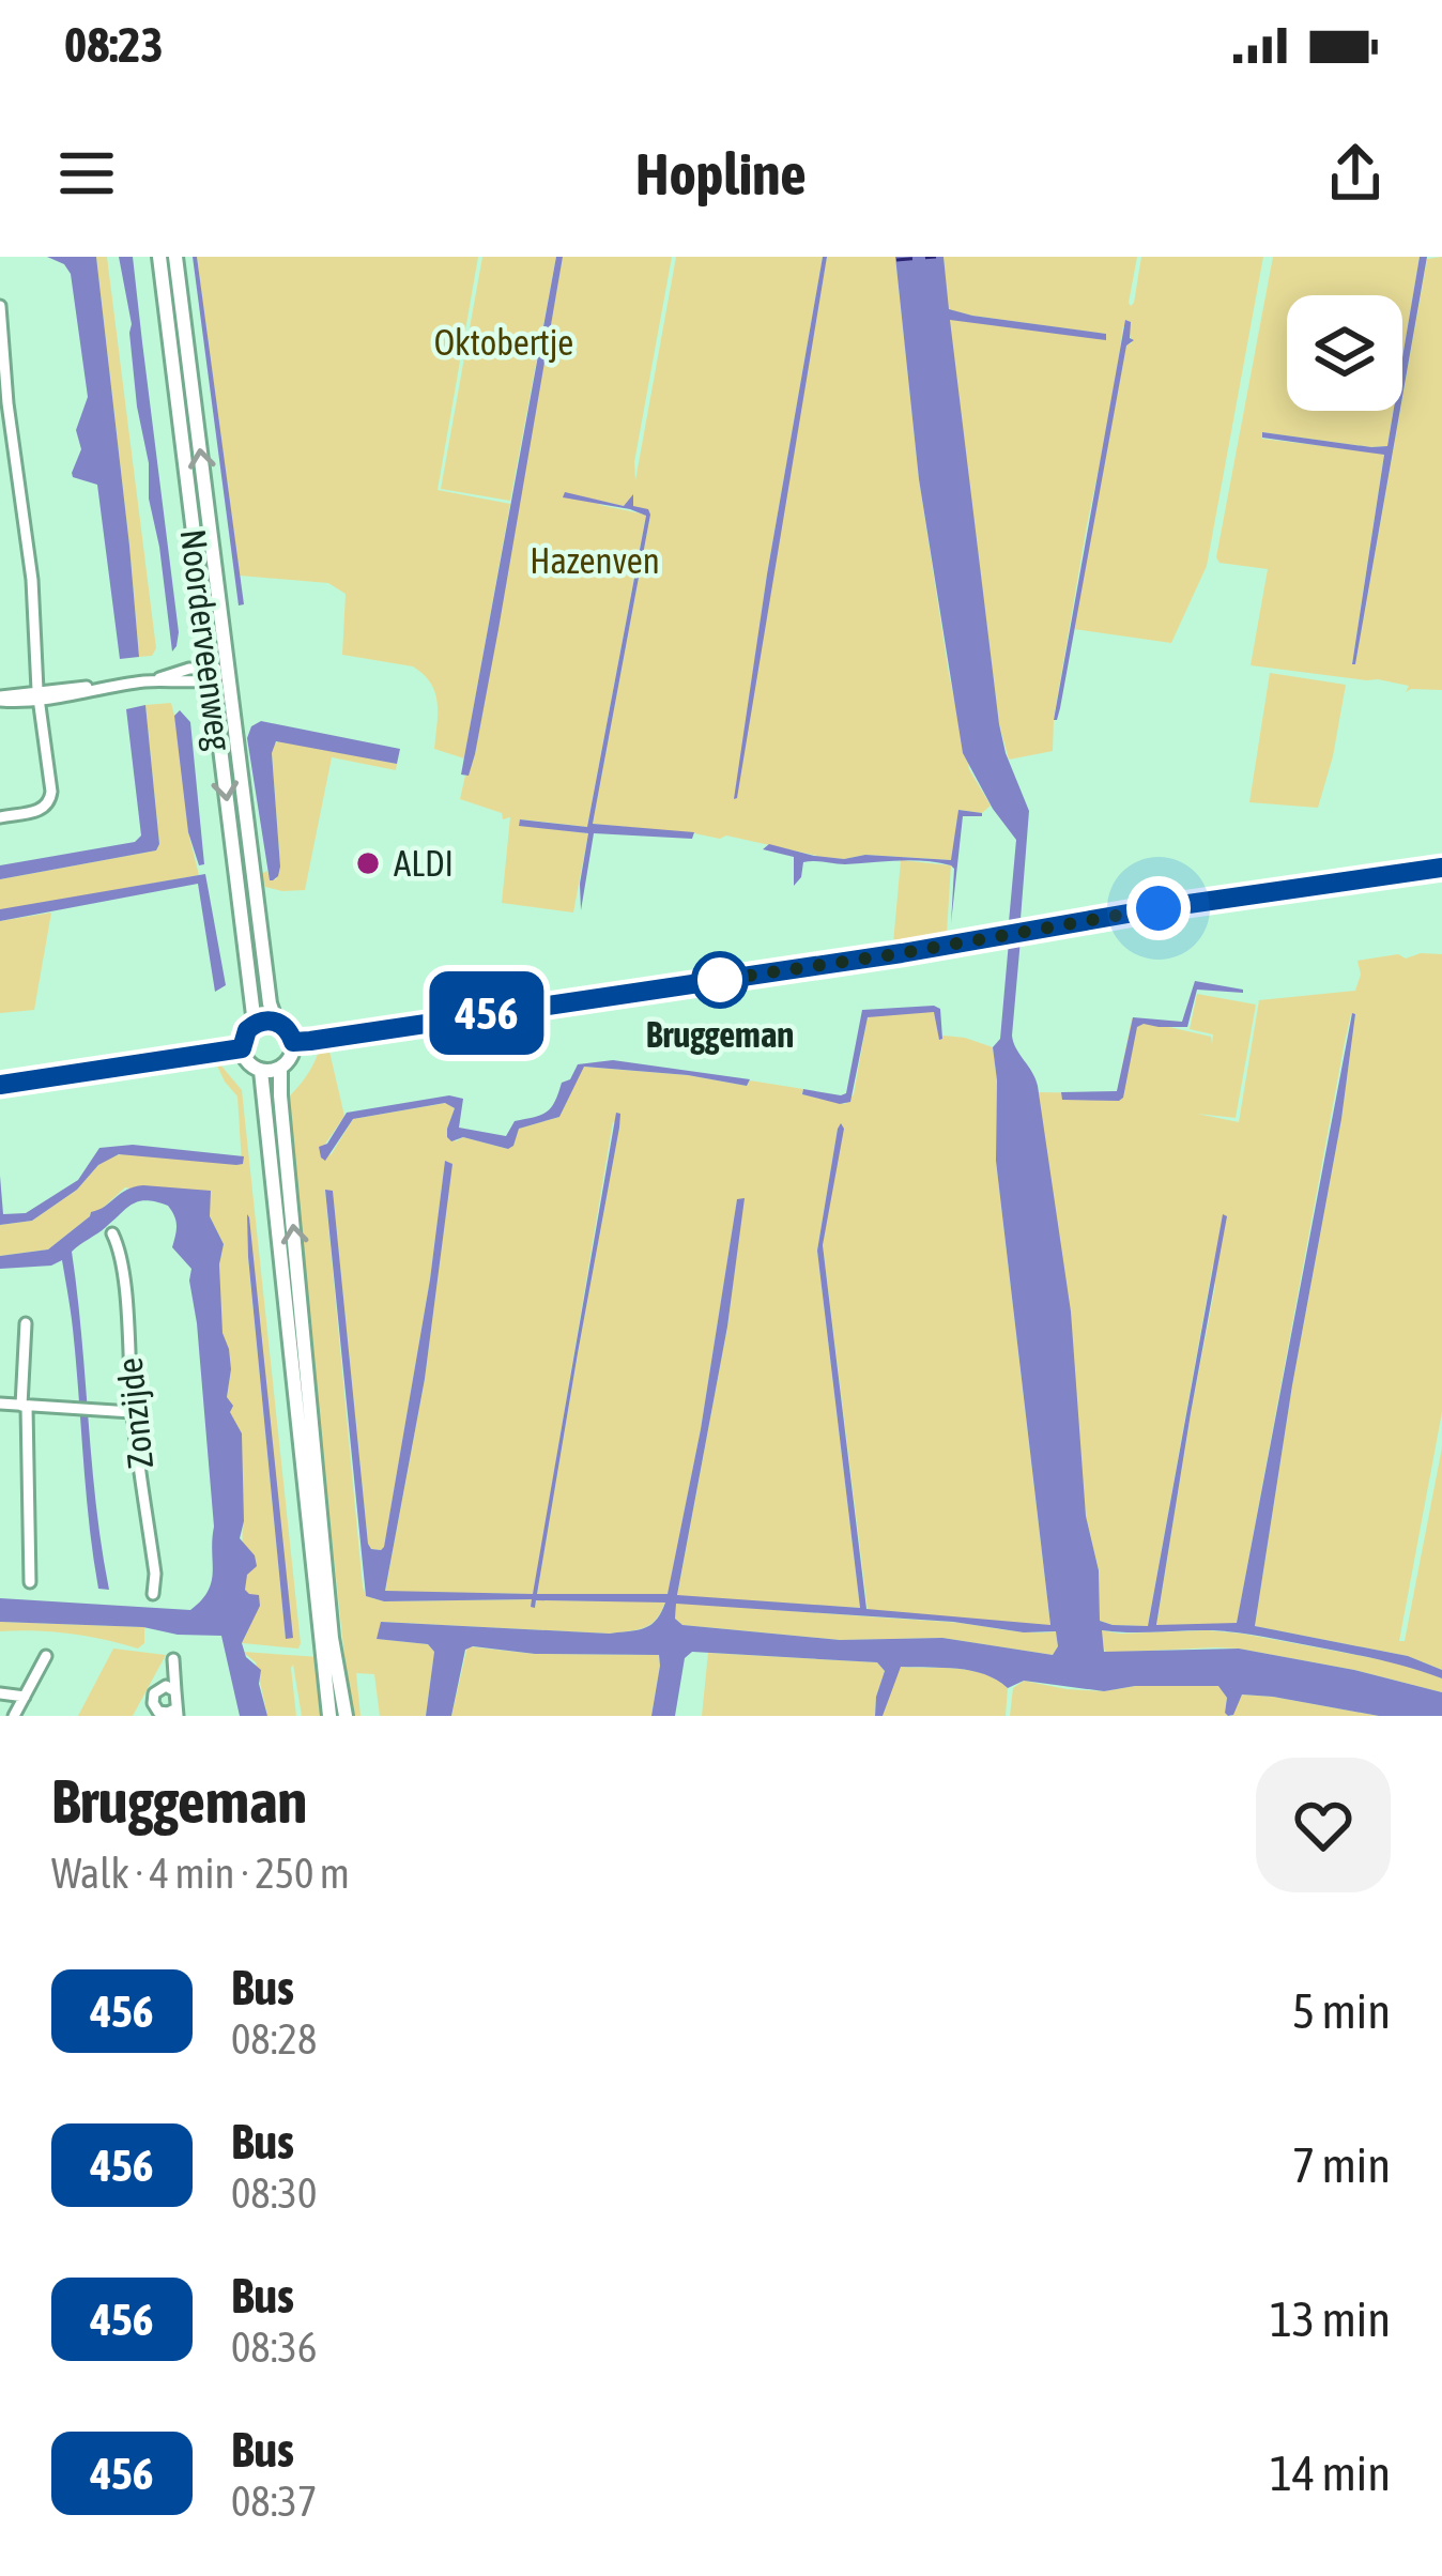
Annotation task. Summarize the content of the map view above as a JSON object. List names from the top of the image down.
{
  "streets": {
    "street": ["Noorderveenweg", "Zonzijde"]
  },
  "parks": ["Oktobertje", "Hazenven"],
  "places": ["ALDI", "Bruggeman"],
  "lines": ["bus line 456"],
  "page": {
    "status": "08:23",
    "header": "Hopline",
    "on_map": "456",
    "heading": ["Bruggeman", "Walk · 4 min · 250 m"],
    "list": [
      {
        "mark": "456",
        "name": "Bus",
        "note": "08:28",
        "value": "5 min"
      },
      {
        "mark": "456",
        "name": "Bus",
        "note": "08:30",
        "value": "7 min"
      },
      {
        "mark": "456",
        "name": "Bus",
        "note": "08:36",
        "value": "13 min"
      },
      {
        "mark": "456",
        "name": "Bus",
        "note": "08:37",
        "value": "14 min"
      }
    ]
  }
}
